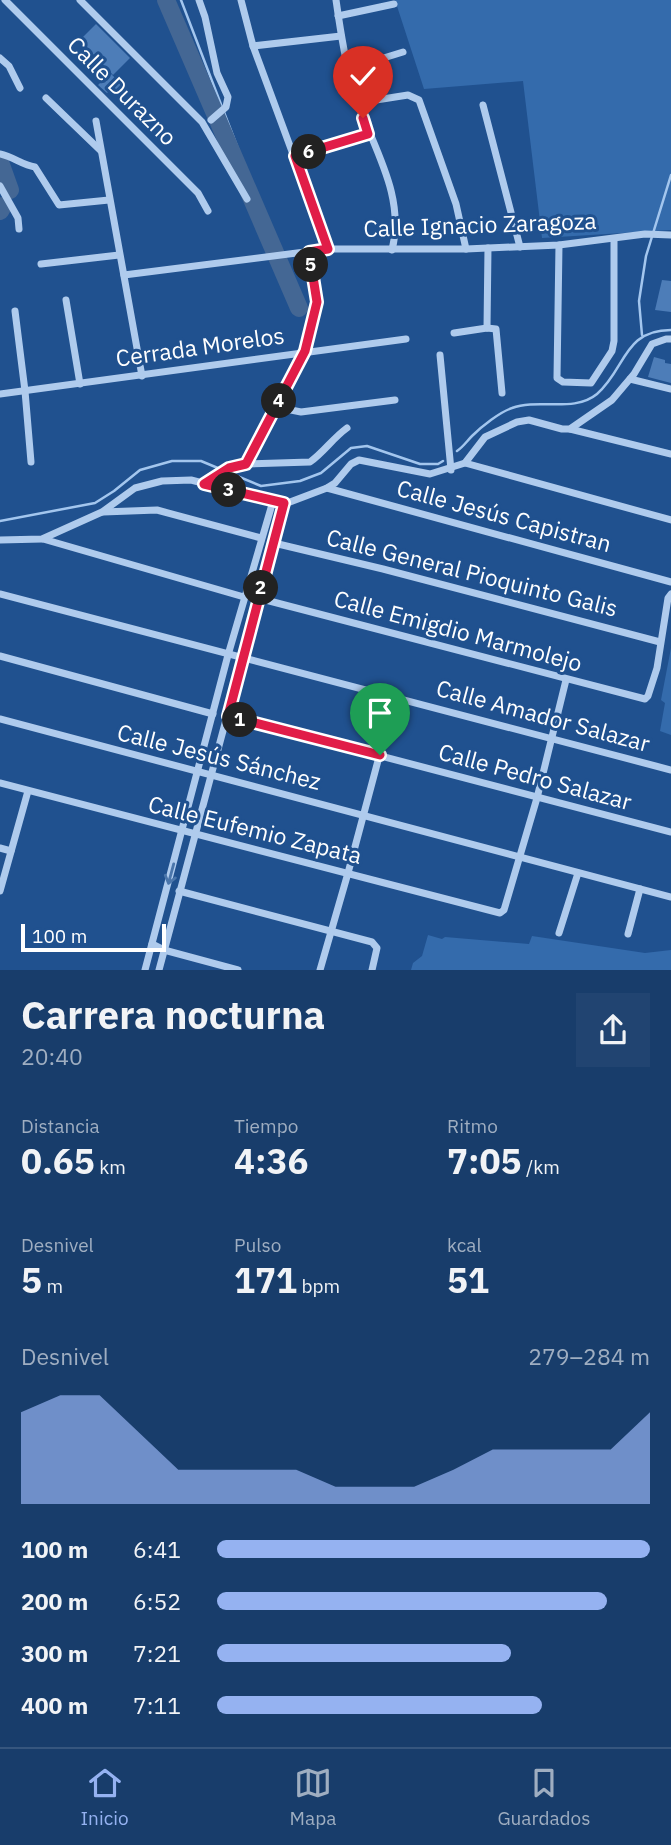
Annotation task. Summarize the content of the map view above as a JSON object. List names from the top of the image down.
{
  "streets": {
    "street": [
      "Calle Durazno",
      "Calle Ignacio Zaragoza",
      "Cerrada Morelos",
      "Calle Jesús Capistran",
      "Calle General Pioquinto Galis",
      "Calle Emigdio Marmolejo",
      "Calle Amador Salazar",
      "Calle Jesús Sánchez",
      "Calle Pedro Salazar",
      "Calle Eufemio Zapata"
    ]
  },
  "crossings": [
    ["Calle General Pioquinto Galis", "Calle Emigdio Marmolejo"],
    ["Calle Jesús Sánchez", "Calle Eufemio Zapata"]
  ],
  "scale_bar": "100 m",
  "page": {
    "pins": [
      "6",
      "5",
      "4",
      "3",
      "2",
      "1"
    ],
    "scale": "100 m",
    "heading": ["Carrera nocturna", "20:40"],
    "stats": [
      ["Distancia", "0.65 km"],
      ["Tiempo", "4:36"],
      ["Ritmo", "7:05 /km"],
      ["Desnivel", "5 m"],
      ["Pulso", "171 bpm"],
      ["kcal", "51"]
    ],
    "chart": ["Desnivel", "279–284 m"],
    "list": [
      {
        "name": "100 m",
        "note": "6:41"
      },
      {
        "name": "200 m",
        "note": "6:52"
      },
      {
        "name": "300 m",
        "note": "7:21"
      },
      {
        "name": "400 m",
        "note": "7:11"
      }
    ],
    "tabs": ["Inicio", "Mapa", "Guardados"]
  }
}
